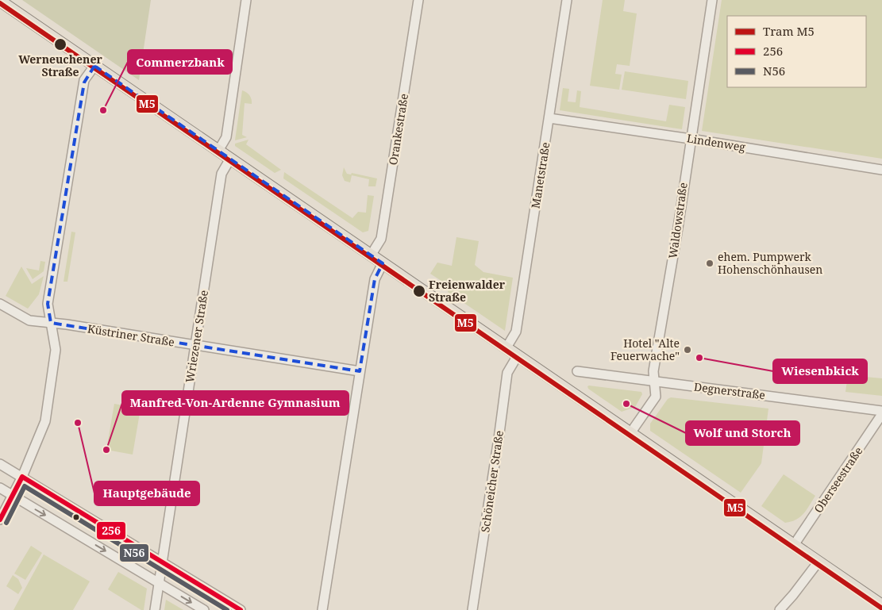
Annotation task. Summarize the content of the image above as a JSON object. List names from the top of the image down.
{
  "streets": {
    "street": [
      "Orankestraße",
      "Lindenweg",
      "Manetstraße",
      "Waldowstraße",
      "Küstriner Straße",
      "Wriezener Straße",
      "Degnerstraße",
      "Oberseestraße",
      "Schöneicher Straße"
    ]
  },
  "crossings": [
    ["Lindenweg", "Manetstraße"],
    ["Lindenweg", "Waldowstraße"],
    ["Waldowstraße", "Degnerstraße"],
    ["Küstriner Straße", "Wriezener Straße"]
  ],
  "places": [
    "Werneuchener Straße",
    "Commerzbank",
    "ehem. Pumpwerk Hohenschönhausen",
    "Freienwalder Straße",
    "Hotel \"Alte Feuerwache\"",
    "Wiesenbkick",
    "Wolf und Storch",
    "Hauptgebäude",
    "Manfred-Von-Ardenne Gymnasium"
  ],
  "lines": ["tram line M5", "transit line 256", "transit line N56"],
  "legend": ["Tram M5", "256", "N56"]
}
